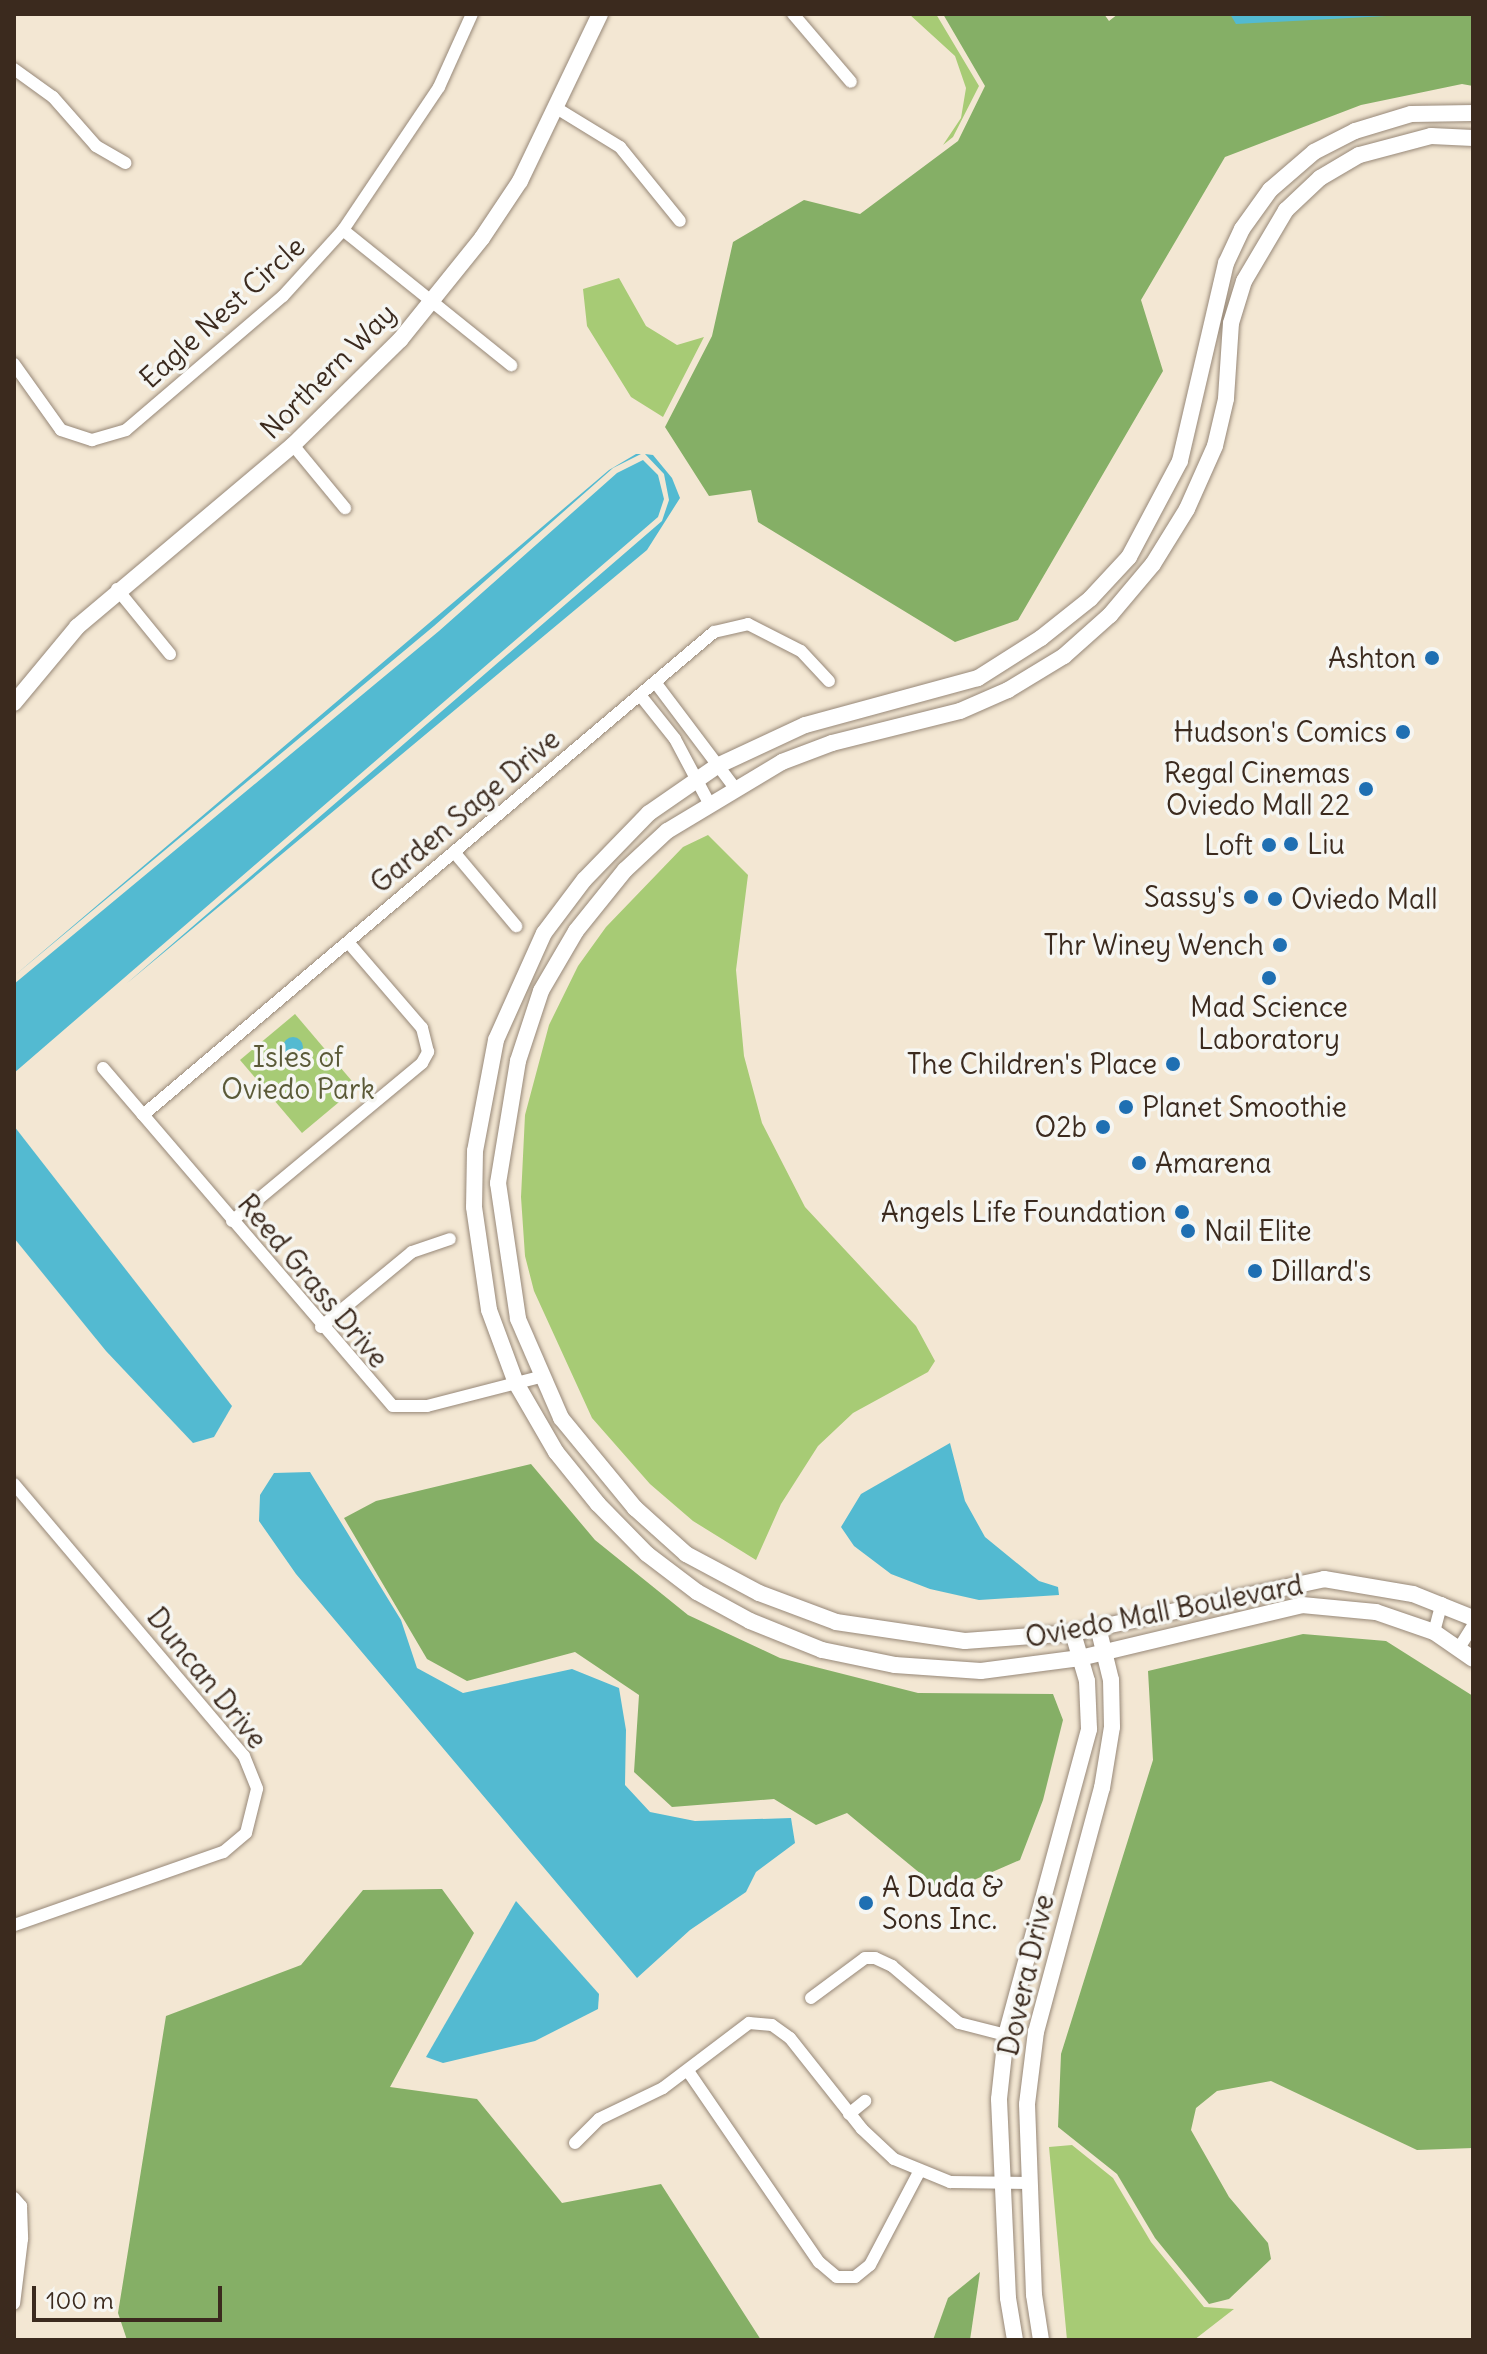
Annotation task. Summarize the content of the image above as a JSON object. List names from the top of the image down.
{
  "streets": {
    "street": [
      "Eagle Nest Circle",
      "Northern Way",
      "Garden Sage Drive",
      "Reed Grass Drive",
      "Oviedo Mall Boulevard",
      "Duncan Drive",
      "Dovera Drive"
    ]
  },
  "crossings": [
    ["Garden Sage Drive", "Reed Grass Drive"],
    ["Reed Grass Drive", "Oviedo Mall Boulevard"],
    ["Oviedo Mall Boulevard", "Dovera Drive"]
  ],
  "parks": ["Isles of Oviedo Park"],
  "places": [
    "Ashton",
    "Hudson's Comics",
    "Regal Cinemas Oviedo Mall 22",
    "Liu",
    "Loft",
    "Sassy's",
    "Oviedo Mall",
    "Thr Winey Wench",
    "Mad Science Laboratory",
    "The Children's Place",
    "Planet Smoothie",
    "O2b",
    "Amarena",
    "Angels Life Foundation",
    "Nail Elite",
    "Dillard's",
    "A Duda & Sons Inc."
  ],
  "scale_bar": "100 m"
}
